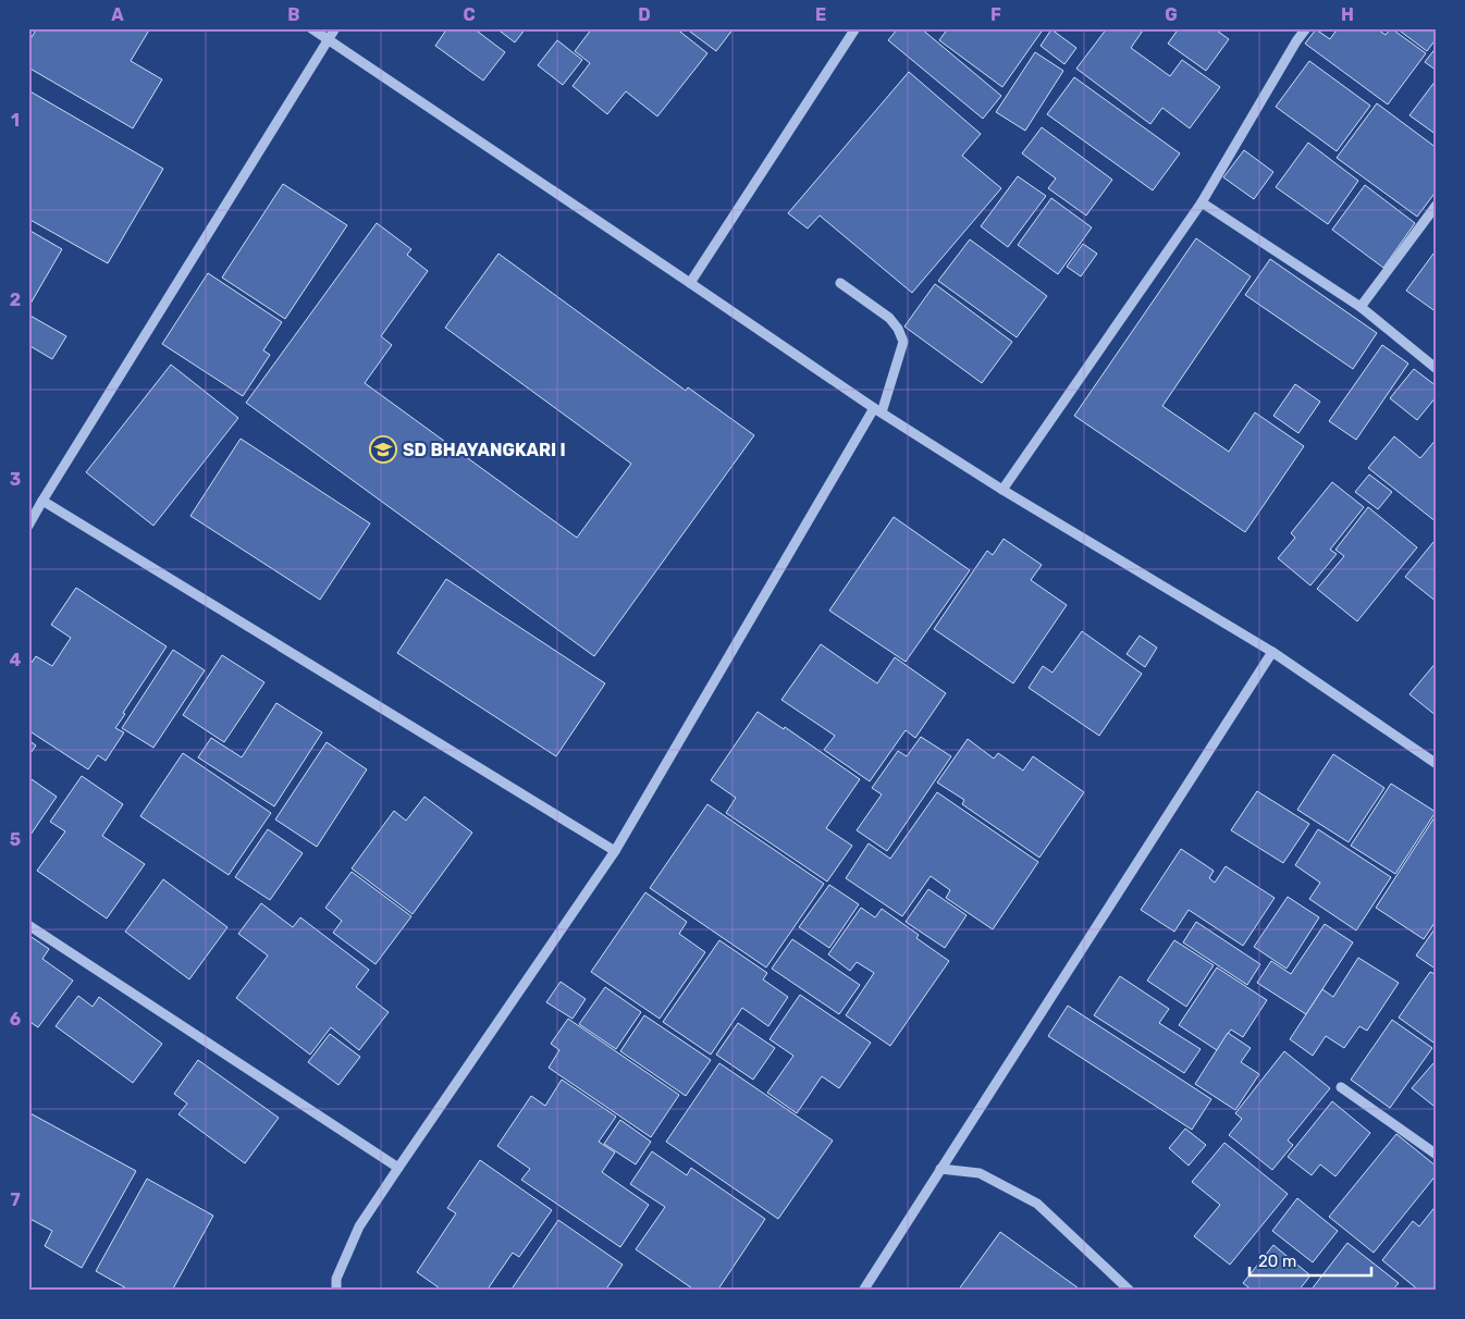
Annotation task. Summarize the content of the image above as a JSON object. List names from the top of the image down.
{
  "places": {
    "school or university": ["SD BHAYANGKARI I"]
  },
  "scale_bar": "20 m",
  "grid": {
    "columns": [
      "A",
      "B",
      "C",
      "D",
      "E",
      "F",
      "G",
      "H"
    ],
    "rows": [
      "1",
      "2",
      "3",
      "4",
      "5",
      "6",
      "7"
    ]
  }
}
